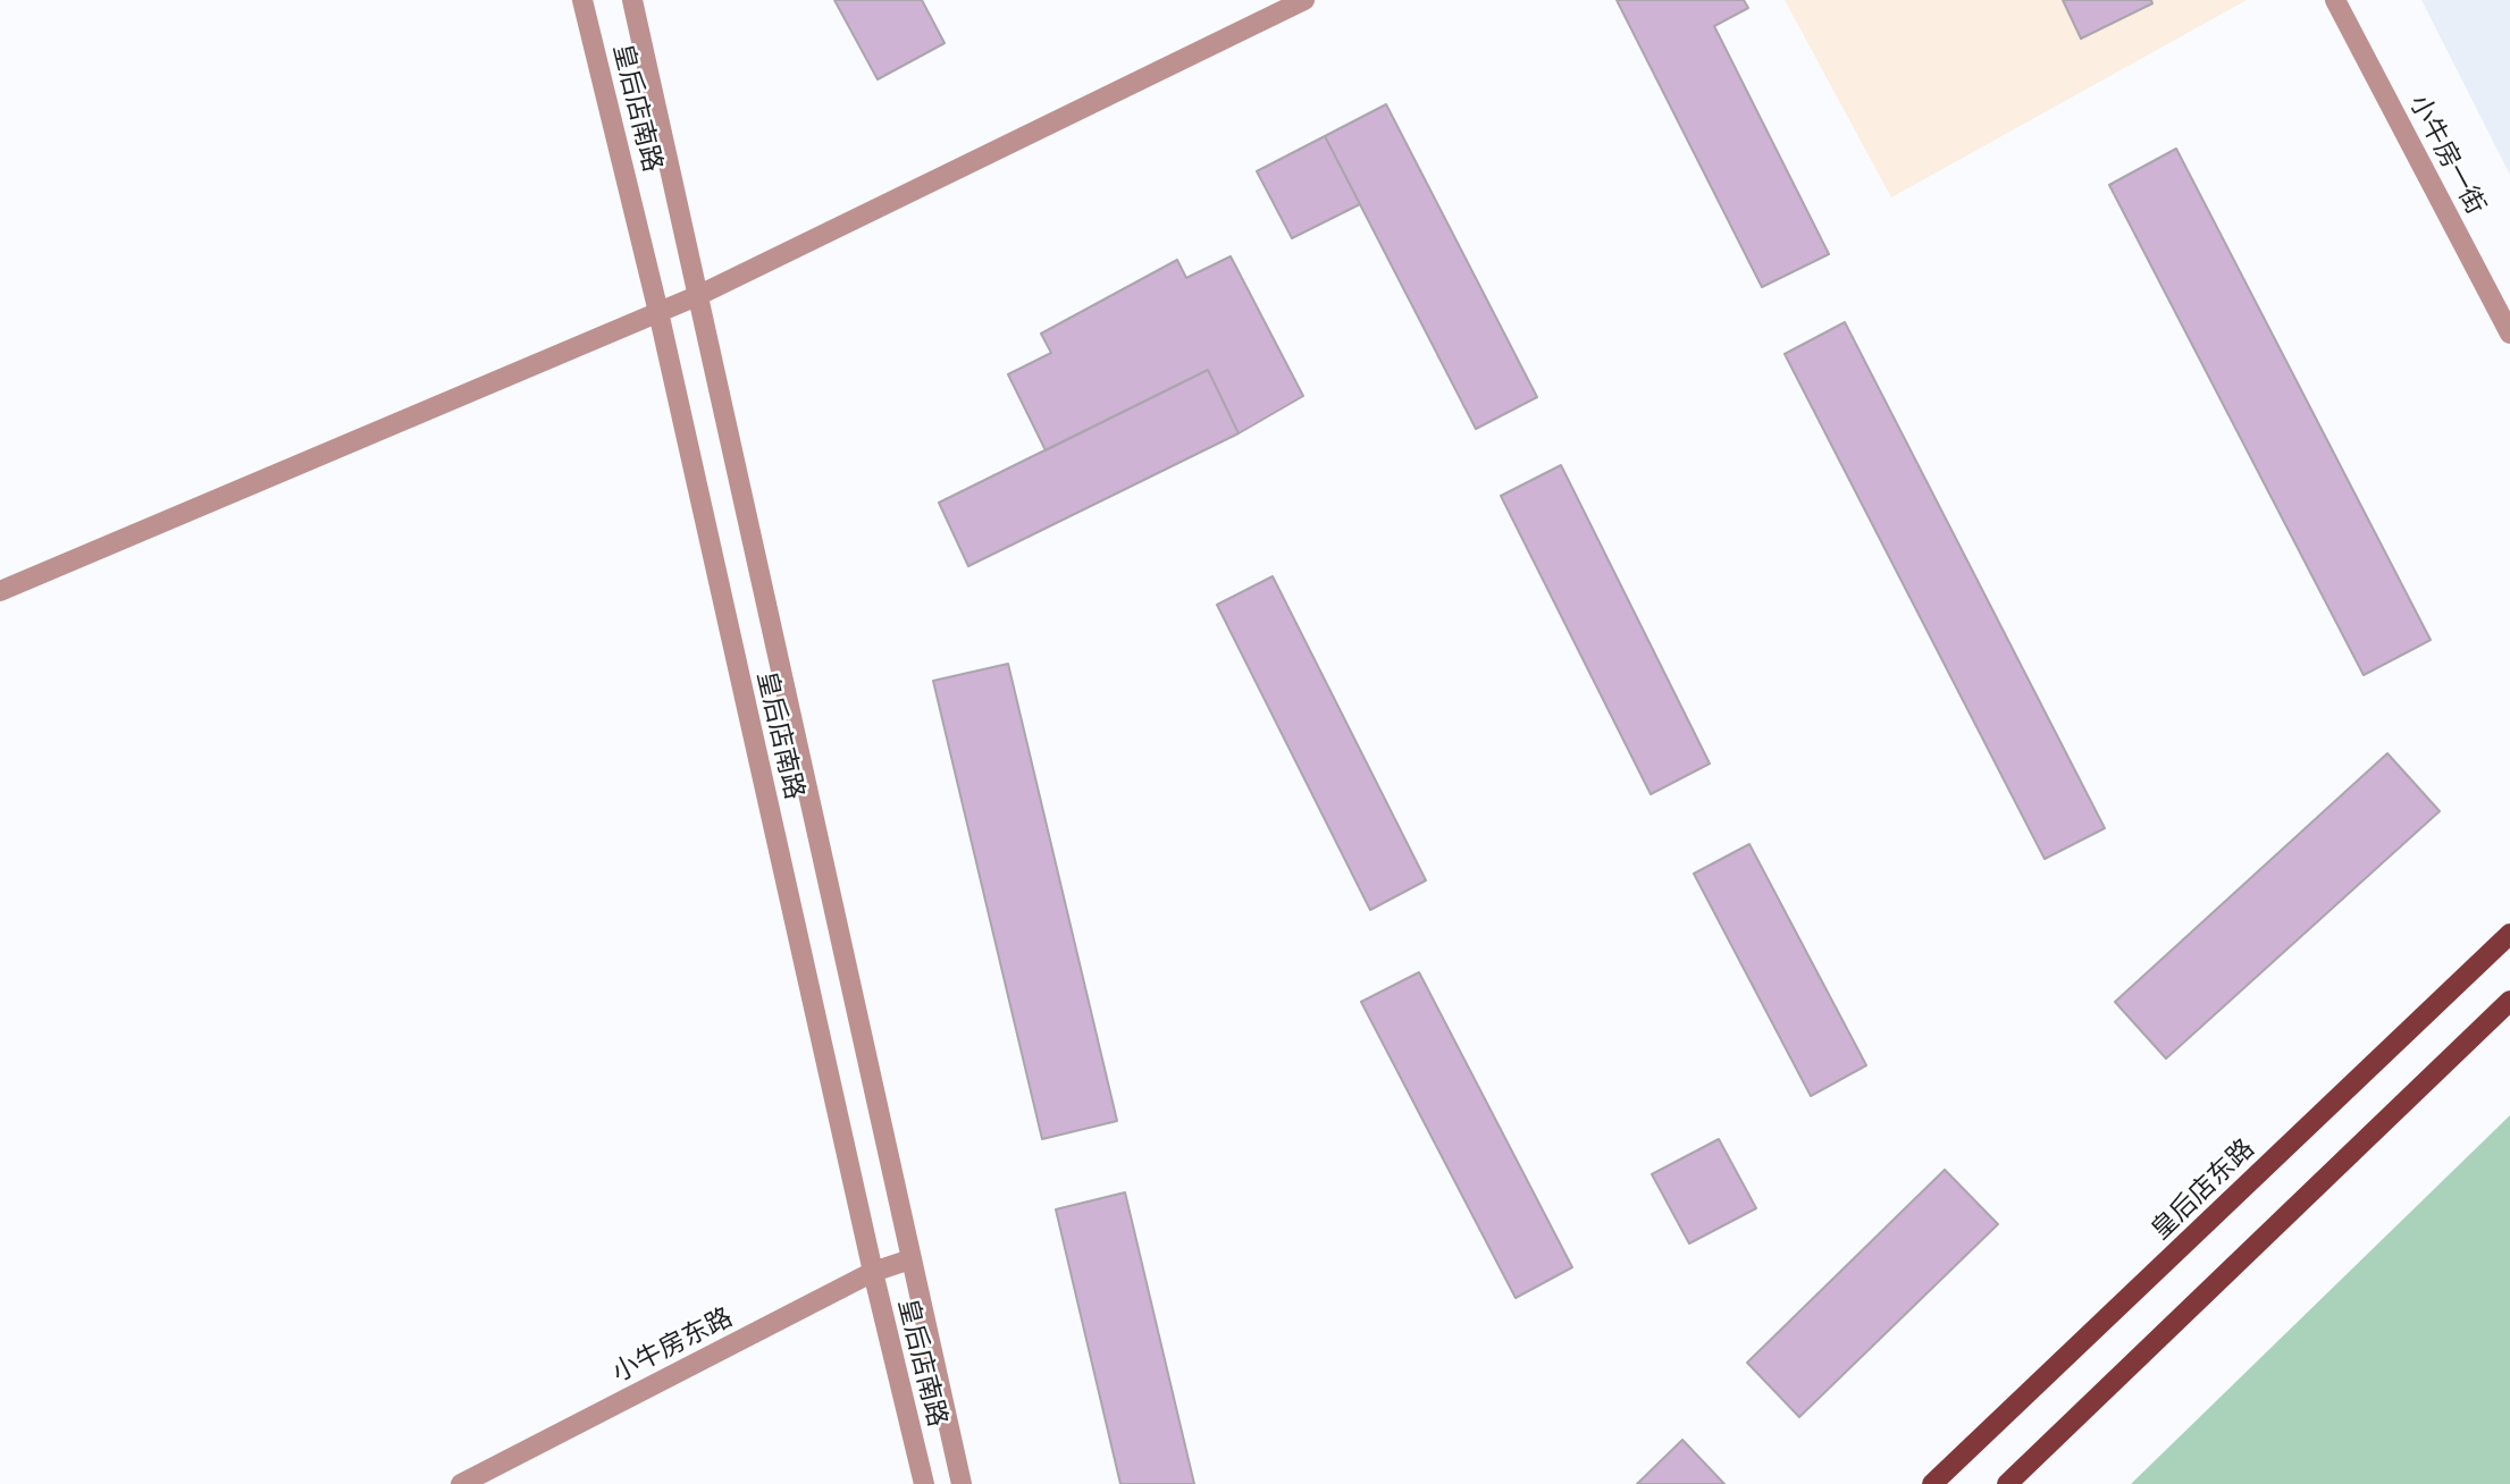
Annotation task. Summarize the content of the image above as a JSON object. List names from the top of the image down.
{
  "streets": {
    "main road": ["皇后店东路"],
    "street": ["皇后店南路", "小牛房一街", "小牛房东路"]
  },
  "crossings": [
    ["皇后店南路", "小牛房东路"]
  ]
}
